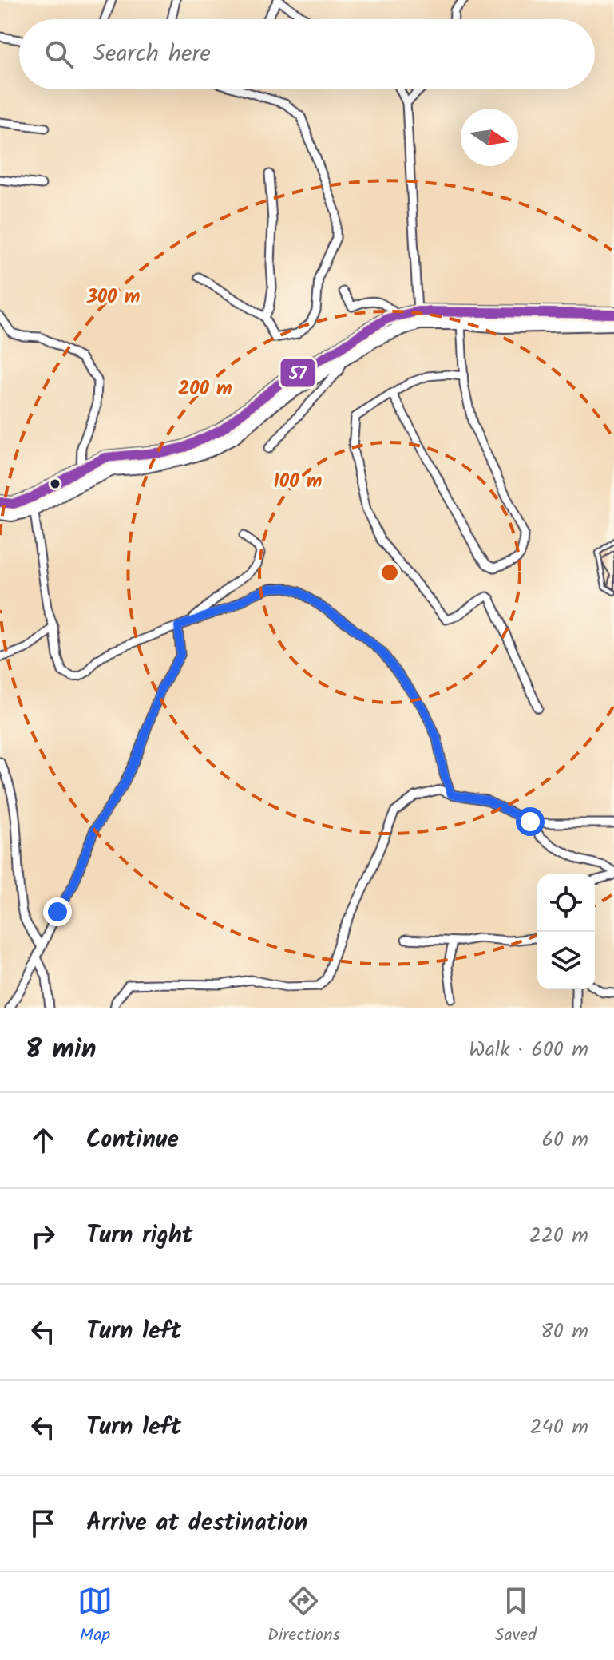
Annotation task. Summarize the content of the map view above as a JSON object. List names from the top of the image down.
{
  "lines": ["transit line 57"],
  "north": "right",
  "page": {
    "search": "Search here",
    "heading": ["8 min", "Walk · 600 m"],
    "list": [
      ["Continue", "60 m"],
      ["Turn right", "220 m"],
      ["Turn left", "80 m"],
      ["Turn left", "240 m"],
      "Arrive at destination"
    ],
    "nav": ["Map", "Directions", "Saved"]
  },
  "rings": ["300 m", "200 m", "100 m"]
}
